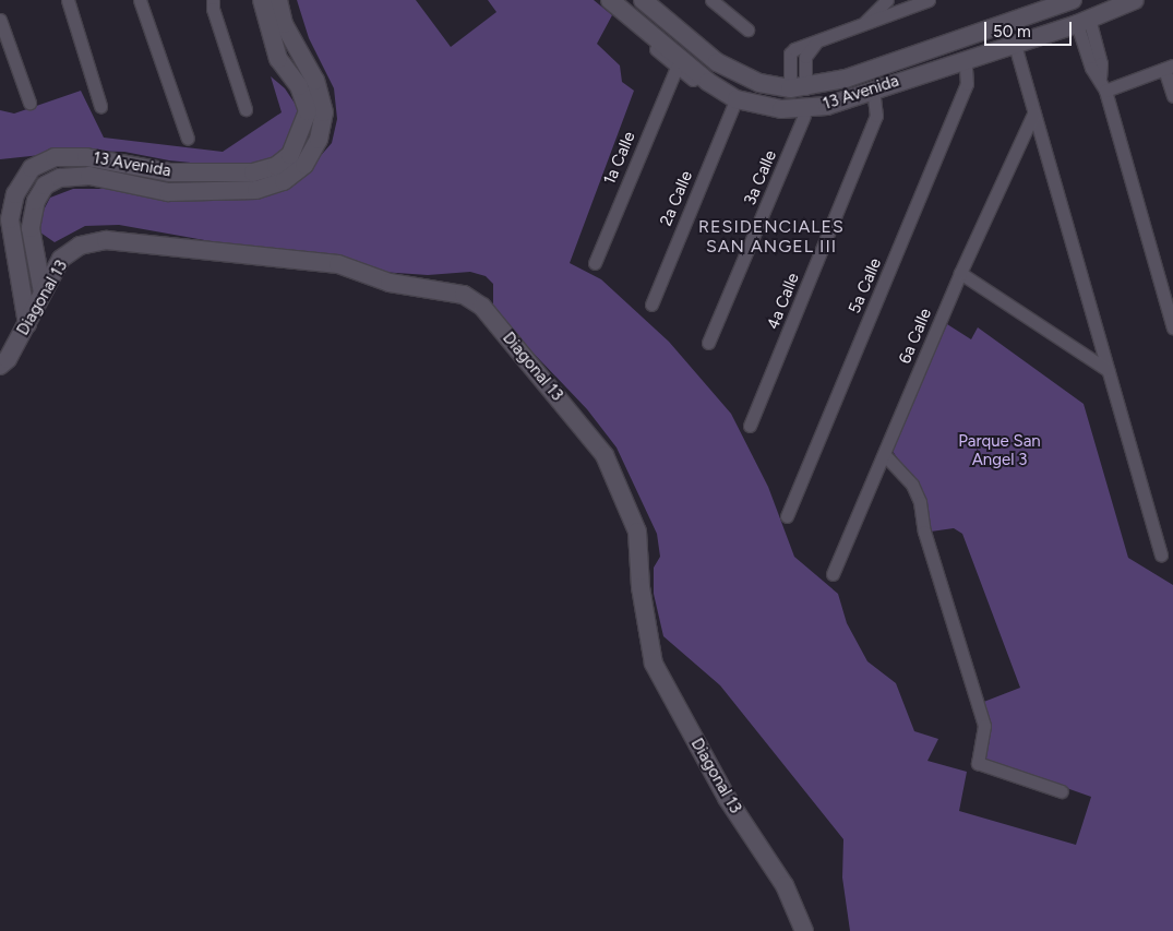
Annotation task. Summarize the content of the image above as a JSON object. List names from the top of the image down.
{
  "streets": {
    "street": [
      "13 Avenida",
      "1a Calle",
      "3a Calle",
      "2a Calle",
      "5a Calle",
      "Diagonal 13",
      "4a Calle",
      "6a Calle"
    ]
  },
  "crossings": [
    ["13 Avenida", "5a Calle"],
    ["13 Avenida", "Diagonal 13"]
  ],
  "districts": ["RESIDENCIALES SAN ANGEL III"],
  "parks": ["Parque San Angel 3"],
  "scale_bar": "50 m"
}
